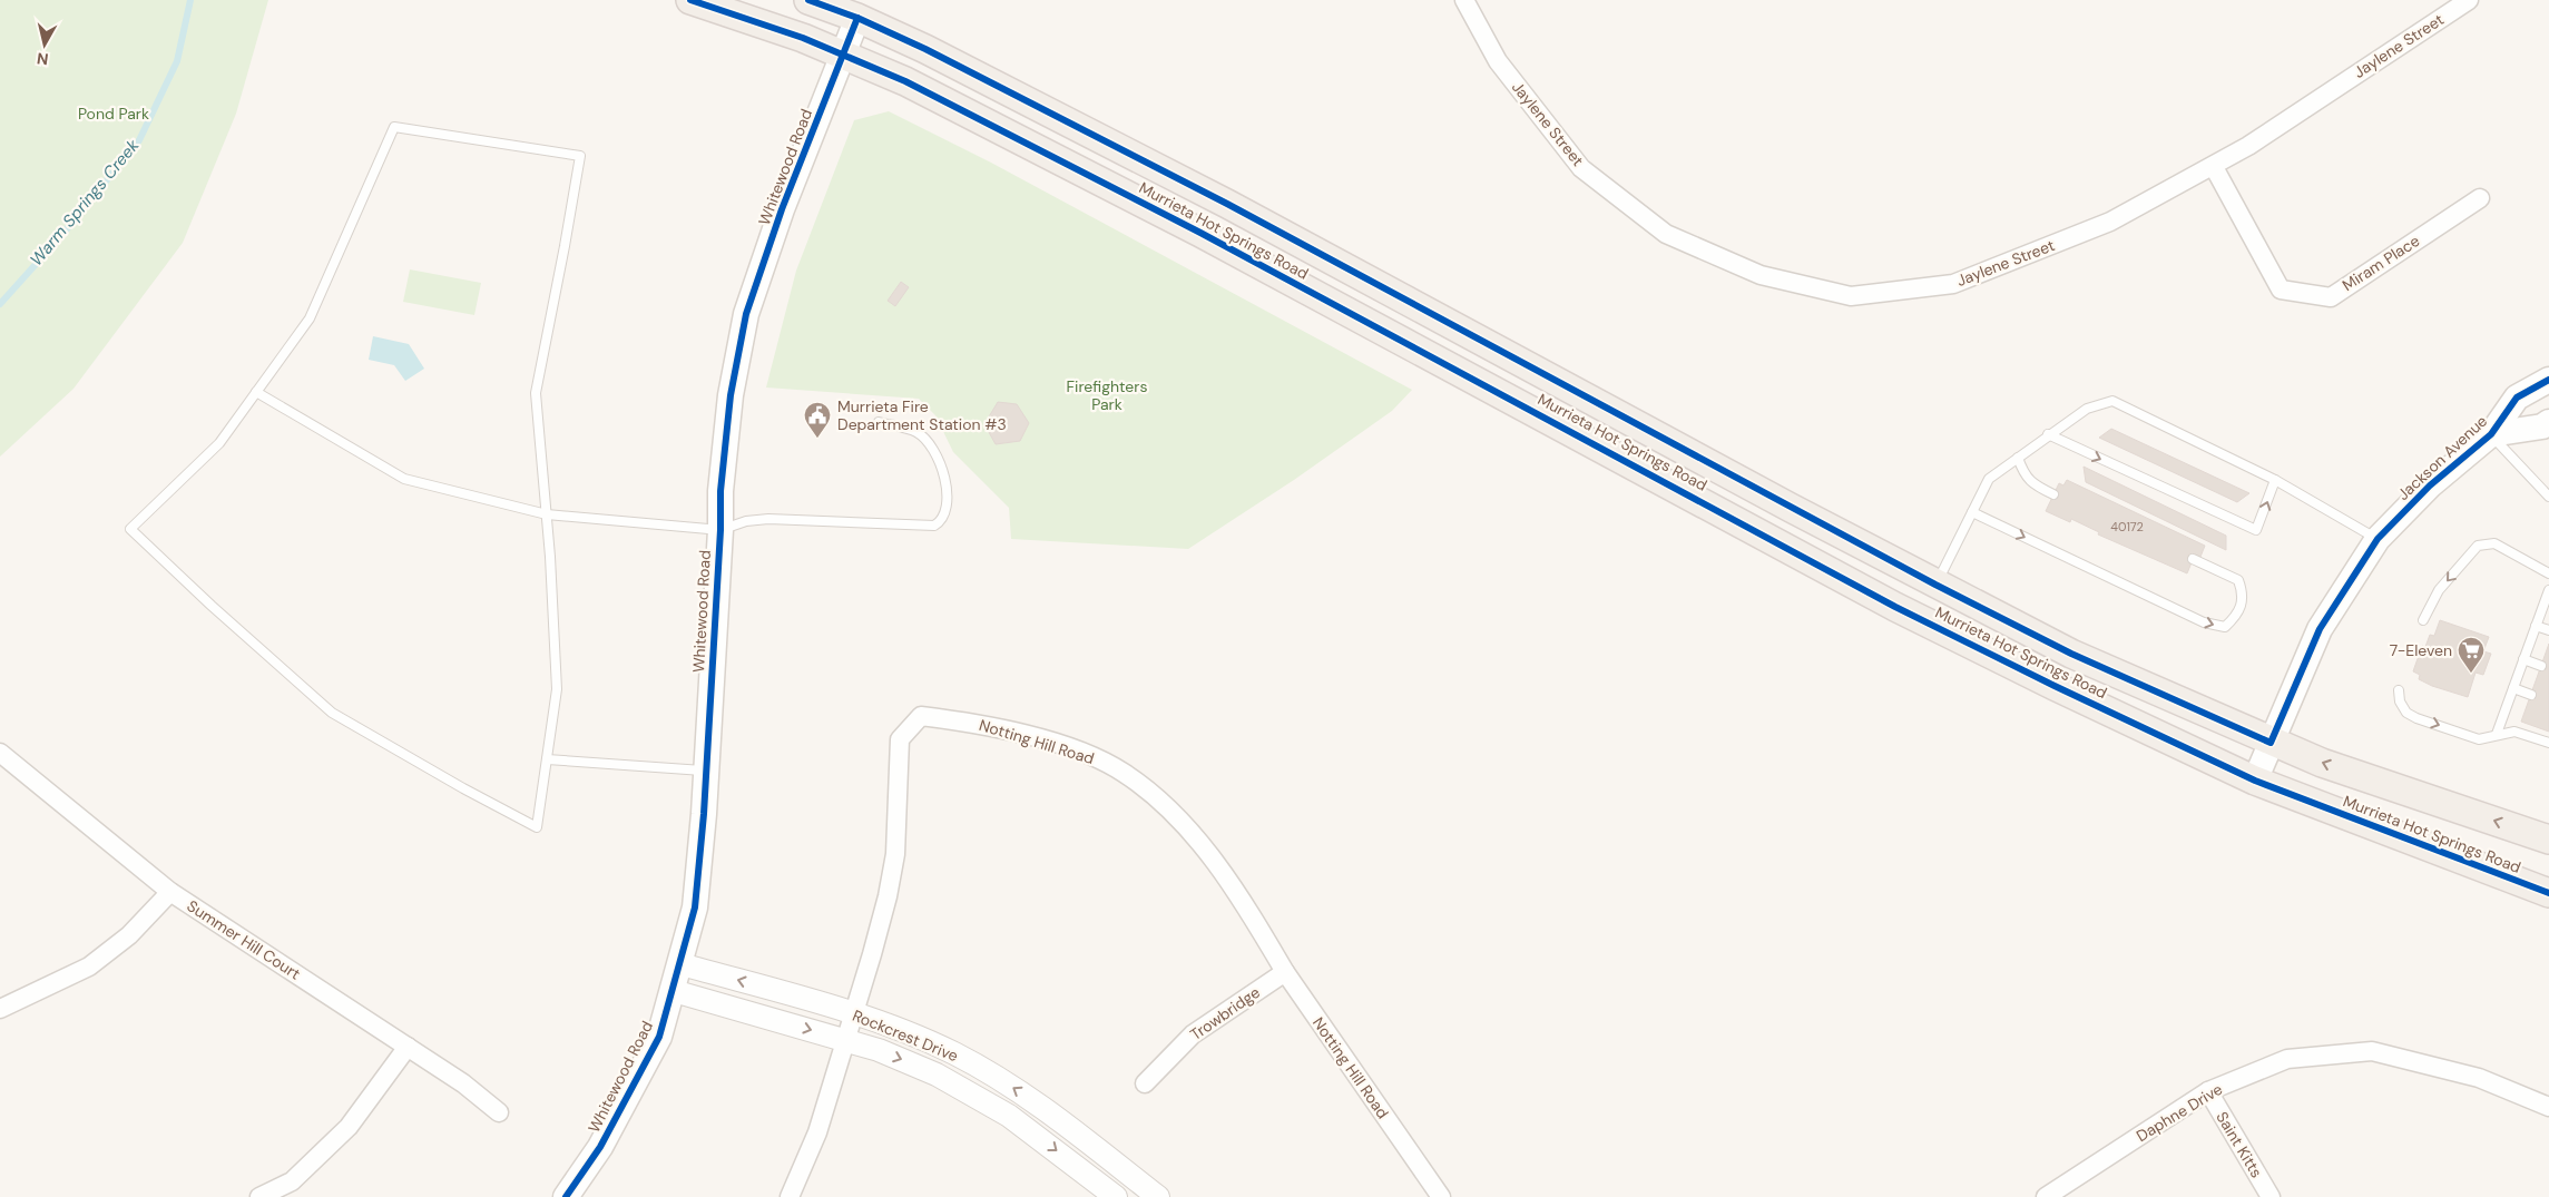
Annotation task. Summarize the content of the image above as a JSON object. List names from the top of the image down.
{
  "streets": {
    "main road": ["Whitewood Road", "Murrieta Hot Springs Road", "Jackson Avenue"],
    "street": [
      "Jaylene Street",
      "Miram Place",
      "Notting Hill Road",
      "Summer Hill Court",
      "Trowbridge",
      "Rockcrest Drive",
      "Daphne Drive",
      "Saint Kitts"
    ]
  },
  "crossings": [
    ["Jaylene Street", "Miram Place"],
    ["Whitewood Road", "Murrieta Hot Springs Road"],
    ["Whitewood Road", "Rockcrest Drive"],
    ["Murrieta Hot Springs Road", "Jackson Avenue"],
    ["Notting Hill Road", "Trowbridge"],
    ["Notting Hill Road", "Rockcrest Drive"],
    ["Daphne Drive", "Saint Kitts"]
  ],
  "water": ["Warm Springs Creek"],
  "parks": ["Pond Park", "Firefighters Park"],
  "places": {
    "public building": ["Murrieta Fire Department Station #3"],
    "supermarket": ["7-Eleven"]
  },
  "house_numbers": ["40172"],
  "north": "bottom"
}
